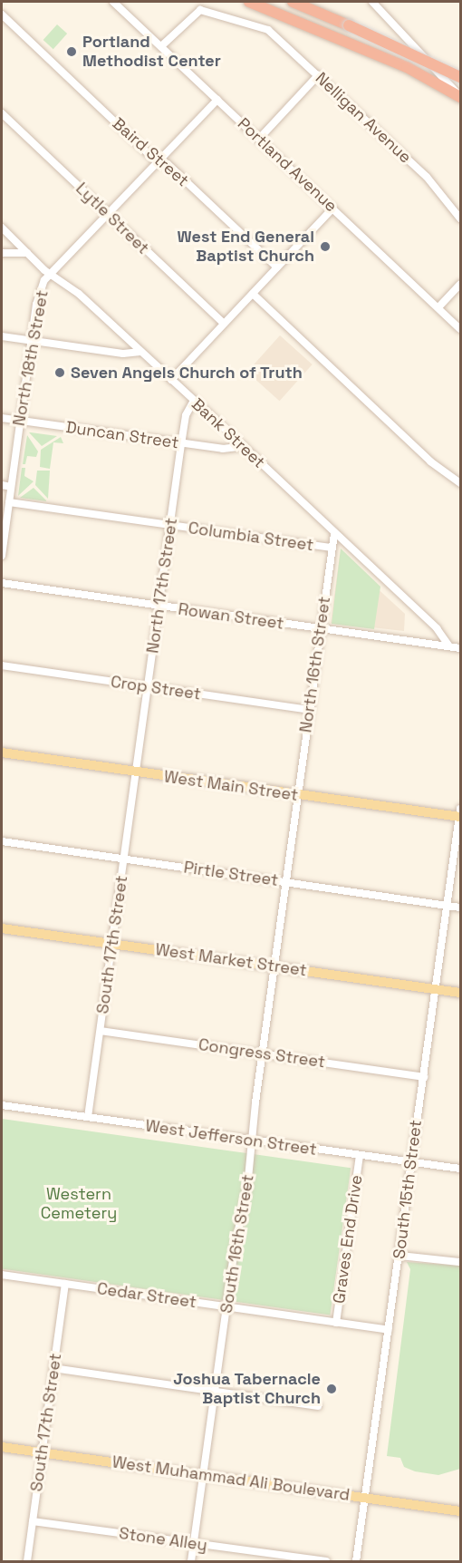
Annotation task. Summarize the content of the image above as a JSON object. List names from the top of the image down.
{
  "streets": {
    "main road": ["West Main Street", "West Market Street", "West Muhammad Ali Boulevard"],
    "street": [
      "Nelligan Avenue",
      "Baird Street",
      "Portland Avenue",
      "Lytle Street",
      "North 18th Street",
      "Bank Street",
      "Duncan Street",
      "Columbia Street",
      "North 17th Street",
      "Rowan Street",
      "North 16th Street",
      "Crop Street",
      "Pirtle Street",
      "South 17th Street",
      "Congress Street",
      "West Jefferson Street",
      "South 15th Street",
      "Graves End Drive",
      "South 16th Street",
      "Cedar Street",
      "Stone Alley"
    ]
  },
  "crossings": [
    ["Nelligan Avenue", "Portland Avenue"],
    ["Baird Street", "North 18th Street"],
    ["Portland Avenue", "North 18th Street"],
    ["Lytle Street", "North 18th Street"],
    ["North 18th Street", "Bank Street"],
    ["North 18th Street", "Duncan Street"],
    ["North 18th Street", "Columbia Street"],
    ["Bank Street", "Duncan Street"],
    ["Bank Street", "North 17th Street"],
    ["Bank Street", "Rowan Street"],
    ["Bank Street", "North 16th Street"],
    ["Duncan Street", "North 17th Street"],
    ["Columbia Street", "North 17th Street"],
    ["Columbia Street", "North 16th Street"],
    ["North 17th Street", "Rowan Street"],
    ["North 17th Street", "Crop Street"],
    ["North 17th Street", "West Main Street"],
    ["North 17th Street", "South 17th Street"],
    ["Rowan Street", "North 16th Street"],
    ["North 16th Street", "Crop Street"],
    ["North 16th Street", "West Main Street"],
    ["North 16th Street", "South 16th Street"],
    ["West Main Street", "South 17th Street"],
    ["West Main Street", "South 15th Street"],
    ["West Main Street", "South 16th Street"],
    ["Pirtle Street", "South 17th Street"],
    ["Pirtle Street", "South 15th Street"],
    ["Pirtle Street", "South 16th Street"],
    ["South 17th Street", "West Market Street"],
    ["South 17th Street", "Congress Street"],
    ["South 17th Street", "West Jefferson Street"],
    ["South 17th Street", "Cedar Street"],
    ["South 17th Street", "West Muhammad Ali Boulevard"],
    ["South 17th Street", "Stone Alley"],
    ["West Market Street", "South 15th Street"],
    ["West Market Street", "South 16th Street"],
    ["Congress Street", "South 15th Street"],
    ["Congress Street", "South 16th Street"],
    ["West Jefferson Street", "South 15th Street"],
    ["West Jefferson Street", "Graves End Drive"],
    ["West Jefferson Street", "South 16th Street"],
    ["South 15th Street", "Cedar Street"],
    ["South 15th Street", "West Muhammad Ali Boulevard"],
    ["Graves End Drive", "Cedar Street"],
    ["South 16th Street", "Cedar Street"],
    ["South 16th Street", "West Muhammad Ali Boulevard"],
    ["South 16th Street", "Stone Alley"]
  ],
  "parks": ["Western Cemetery"],
  "places": [
    "Portland Methodist Center",
    "West End General Baptist Church",
    "Seven Angels Church of Truth",
    "Joshua Tabernacle Baptist Church"
  ]
}
